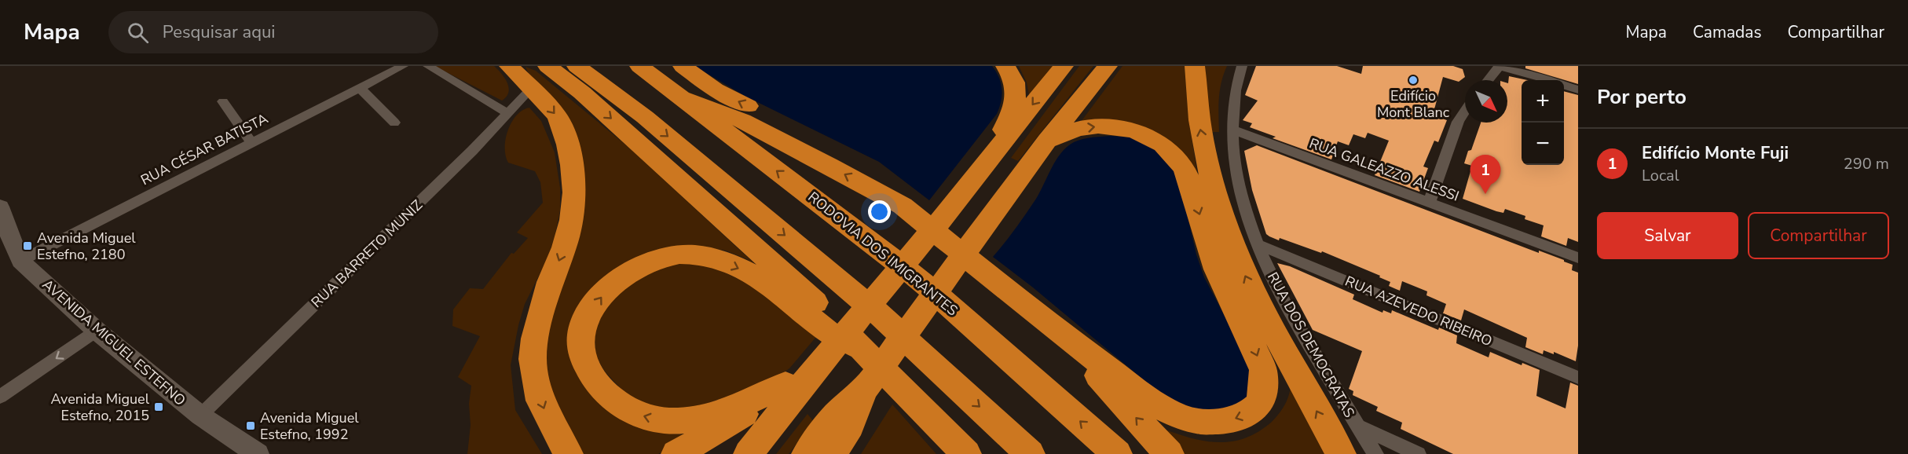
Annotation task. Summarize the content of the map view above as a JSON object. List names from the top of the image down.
{
  "streets": {
    "highway": ["RODOVIA DOS IMIGRANTES"],
    "main road": ["AVENIDA MIGUEL ESTEFNO"],
    "street": [
      "RUA CÉSAR BATISTA",
      "RUA GALEAZZO ALESSI",
      "RUA BARRETO MUNIZ",
      "RUA AZEVEDO RIBEIRO",
      "RUA DOS DEMOCRATAS"
    ]
  },
  "crossings": [
    ["RUA CÉSAR BATISTA", "AVENIDA MIGUEL ESTEFNO"],
    ["RUA GALEAZZO ALESSI", "RUA DOS DEMOCRATAS"],
    ["RUA BARRETO MUNIZ", "AVENIDA MIGUEL ESTEFNO"],
    ["RUA AZEVEDO RIBEIRO", "RUA DOS DEMOCRATAS"]
  ],
  "places": {
    "other": ["Edifício Mont Blanc"],
    "transit": ["Avenida Miguel Estefno, 2180", "Avenida Miguel Estefno, 2015", "Avenida Miguel Estefno, 1992"]
  },
  "north": "bottom right",
  "page": {
    "header": "Mapa",
    "search": "Pesquisar aqui",
    "nav": ["Mapa", "Camadas", "Compartilhar"],
    "heading": "Por perto",
    "map_buttons": ["+", "−"],
    "list": [
      {
        "mark": "1",
        "name": "Edifício Monte Fuji",
        "note": "Local",
        "value": "290 m"
      }
    ],
    "pins": "1",
    "buttons": ["Salvar", "Compartilhar"]
  }
}
